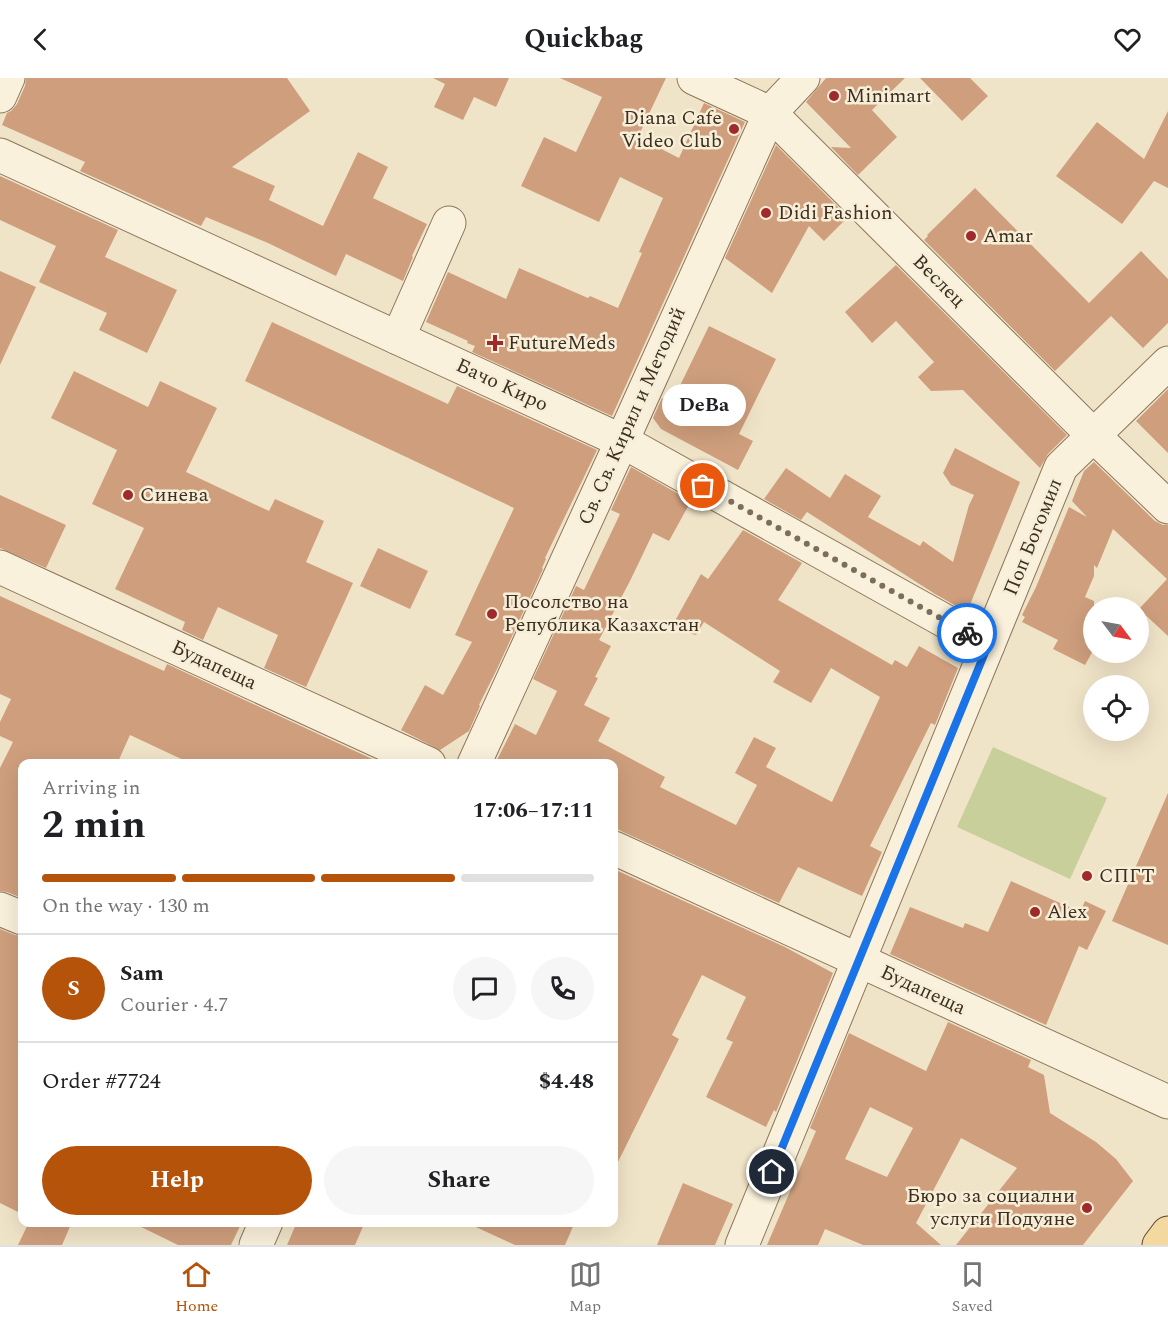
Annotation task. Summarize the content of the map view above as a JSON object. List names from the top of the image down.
{
  "streets": {
    "street": [
      "Веслец",
      "Бачо Киро",
      "Св. Св. Кирил и Методий",
      "Поп Богомил",
      "Будапеща"
    ]
  },
  "crossings": [
    ["Веслец", "Св. Св. Кирил и Методий"],
    ["Веслец", "Поп Богомил"],
    ["Бачо Киро", "Св. Св. Кирил и Методий"],
    ["Бачо Киро", "Поп Богомил"],
    ["Поп Богомил", "Будапеща"]
  ],
  "places": {
    "other": [
      "Minimart",
      "Diana Cafe Video Club",
      "Didi Fashion",
      "Amar",
      "DeBa",
      "Синева",
      "Посолство на Република Казахстан",
      "СПГТ",
      "Alex",
      "Бюро за социални услуги Подуяне"
    ],
    "health": ["FutureMeds"]
  },
  "north": "bottom right",
  "page": {
    "header": "Quickbag",
    "bubble": "DeBa",
    "heading": ["2 min", "Arriving in", "17:06–17:11"],
    "panel": [
      "Sam",
      "Courier · 4.7",
      "Order #7724",
      "$4.48"
    ],
    "bar": "On the way · 130 m",
    "round": "S",
    "buttons": ["Help", "Share"],
    "tabs": ["Home", "Map", "Saved"]
  }
}
